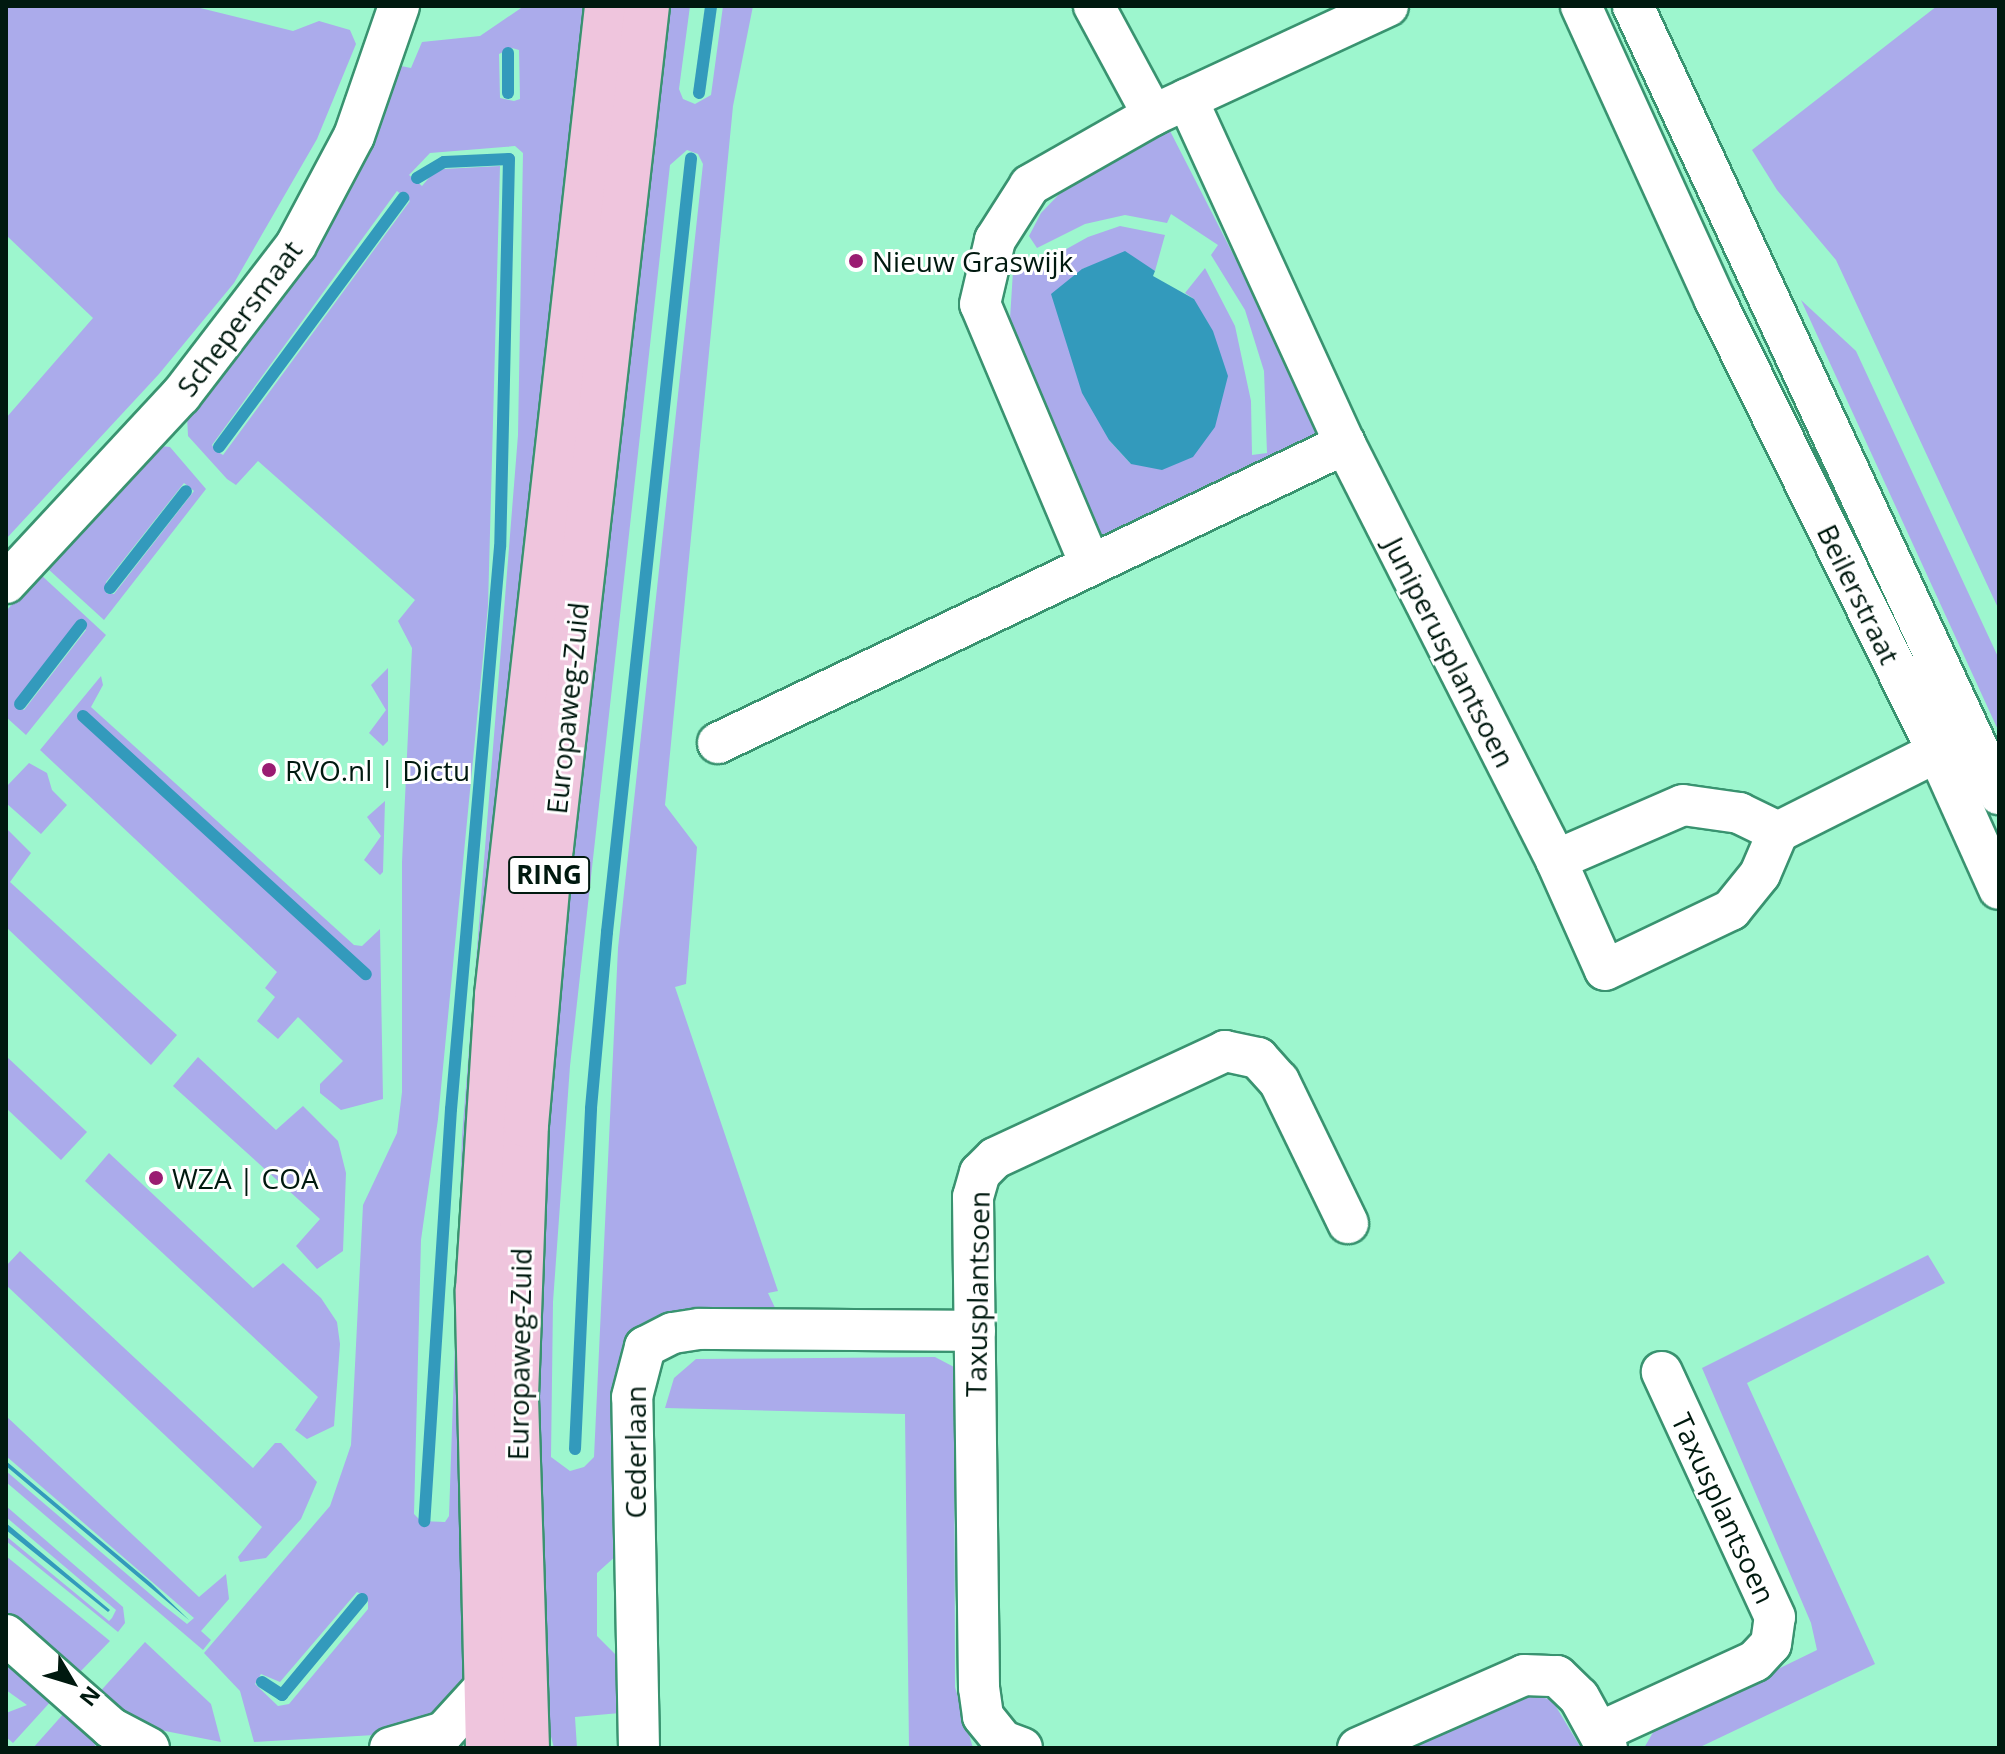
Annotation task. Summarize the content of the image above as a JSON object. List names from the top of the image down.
{
  "streets": {
    "main road": ["Europaweg-Zuid", "RING"],
    "street": [
      "Schepersmaat",
      "Beilerstraat",
      "Juniperusplantsoen",
      "Taxusplantsoen",
      "Cederlaan"
    ]
  },
  "crossings": [
    ["Taxusplantsoen", "Cederlaan"]
  ],
  "places": ["Nieuw Graswijk", "RVO.nl | Dictu", "WZA | COA"],
  "north": "bottom right"
}
